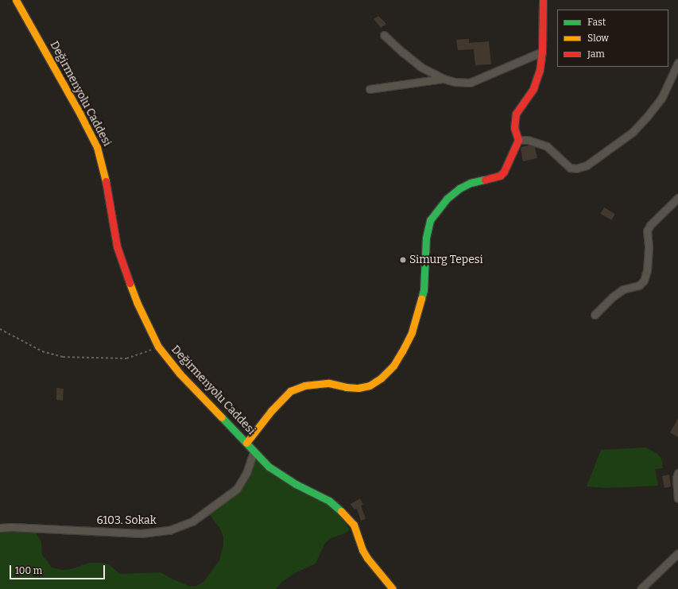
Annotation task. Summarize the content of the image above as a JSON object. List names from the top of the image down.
{
  "streets": {
    "street": ["Değirmenyolu Caddesi", "6103. Sokak"]
  },
  "crossings": [
    ["Değirmenyolu Caddesi", "6103. Sokak"]
  ],
  "places": ["Simurg Tepesi"],
  "legend": ["Fast", "Slow", "Jam"],
  "scale_bar": "100 m"
}
